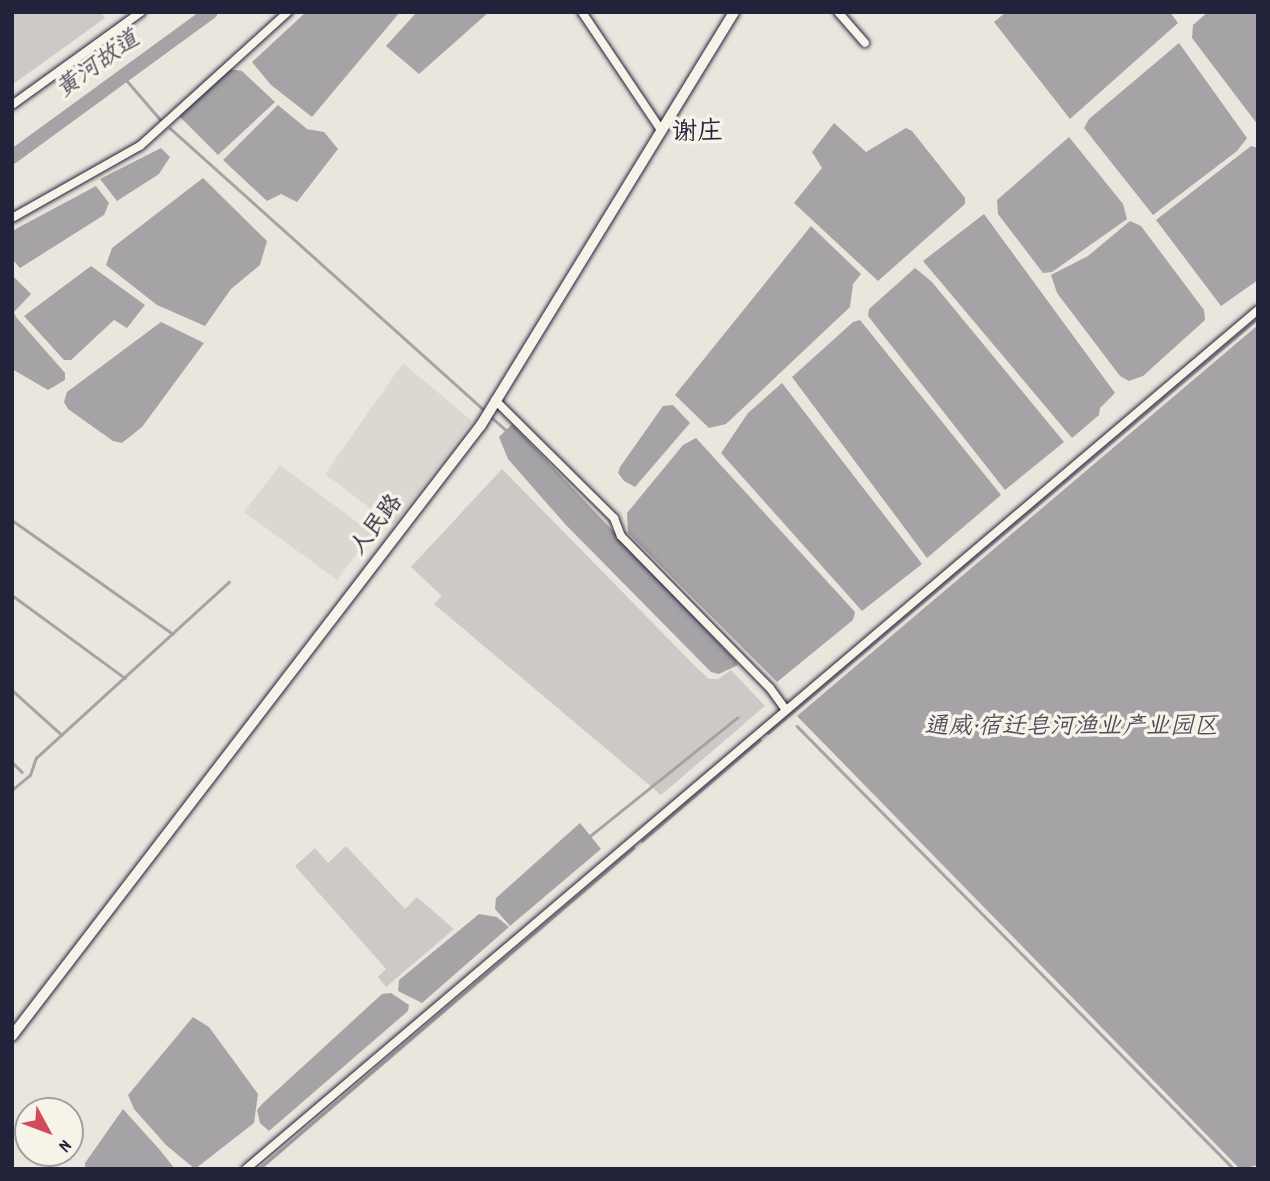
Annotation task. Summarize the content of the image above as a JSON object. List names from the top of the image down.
{
  "streets": {
    "street": ["人民路"]
  },
  "districts": ["谢庄"],
  "water": ["黄河故道", "通威·宿迁皂河渔业产业园区"],
  "north": "bottom right"
}
